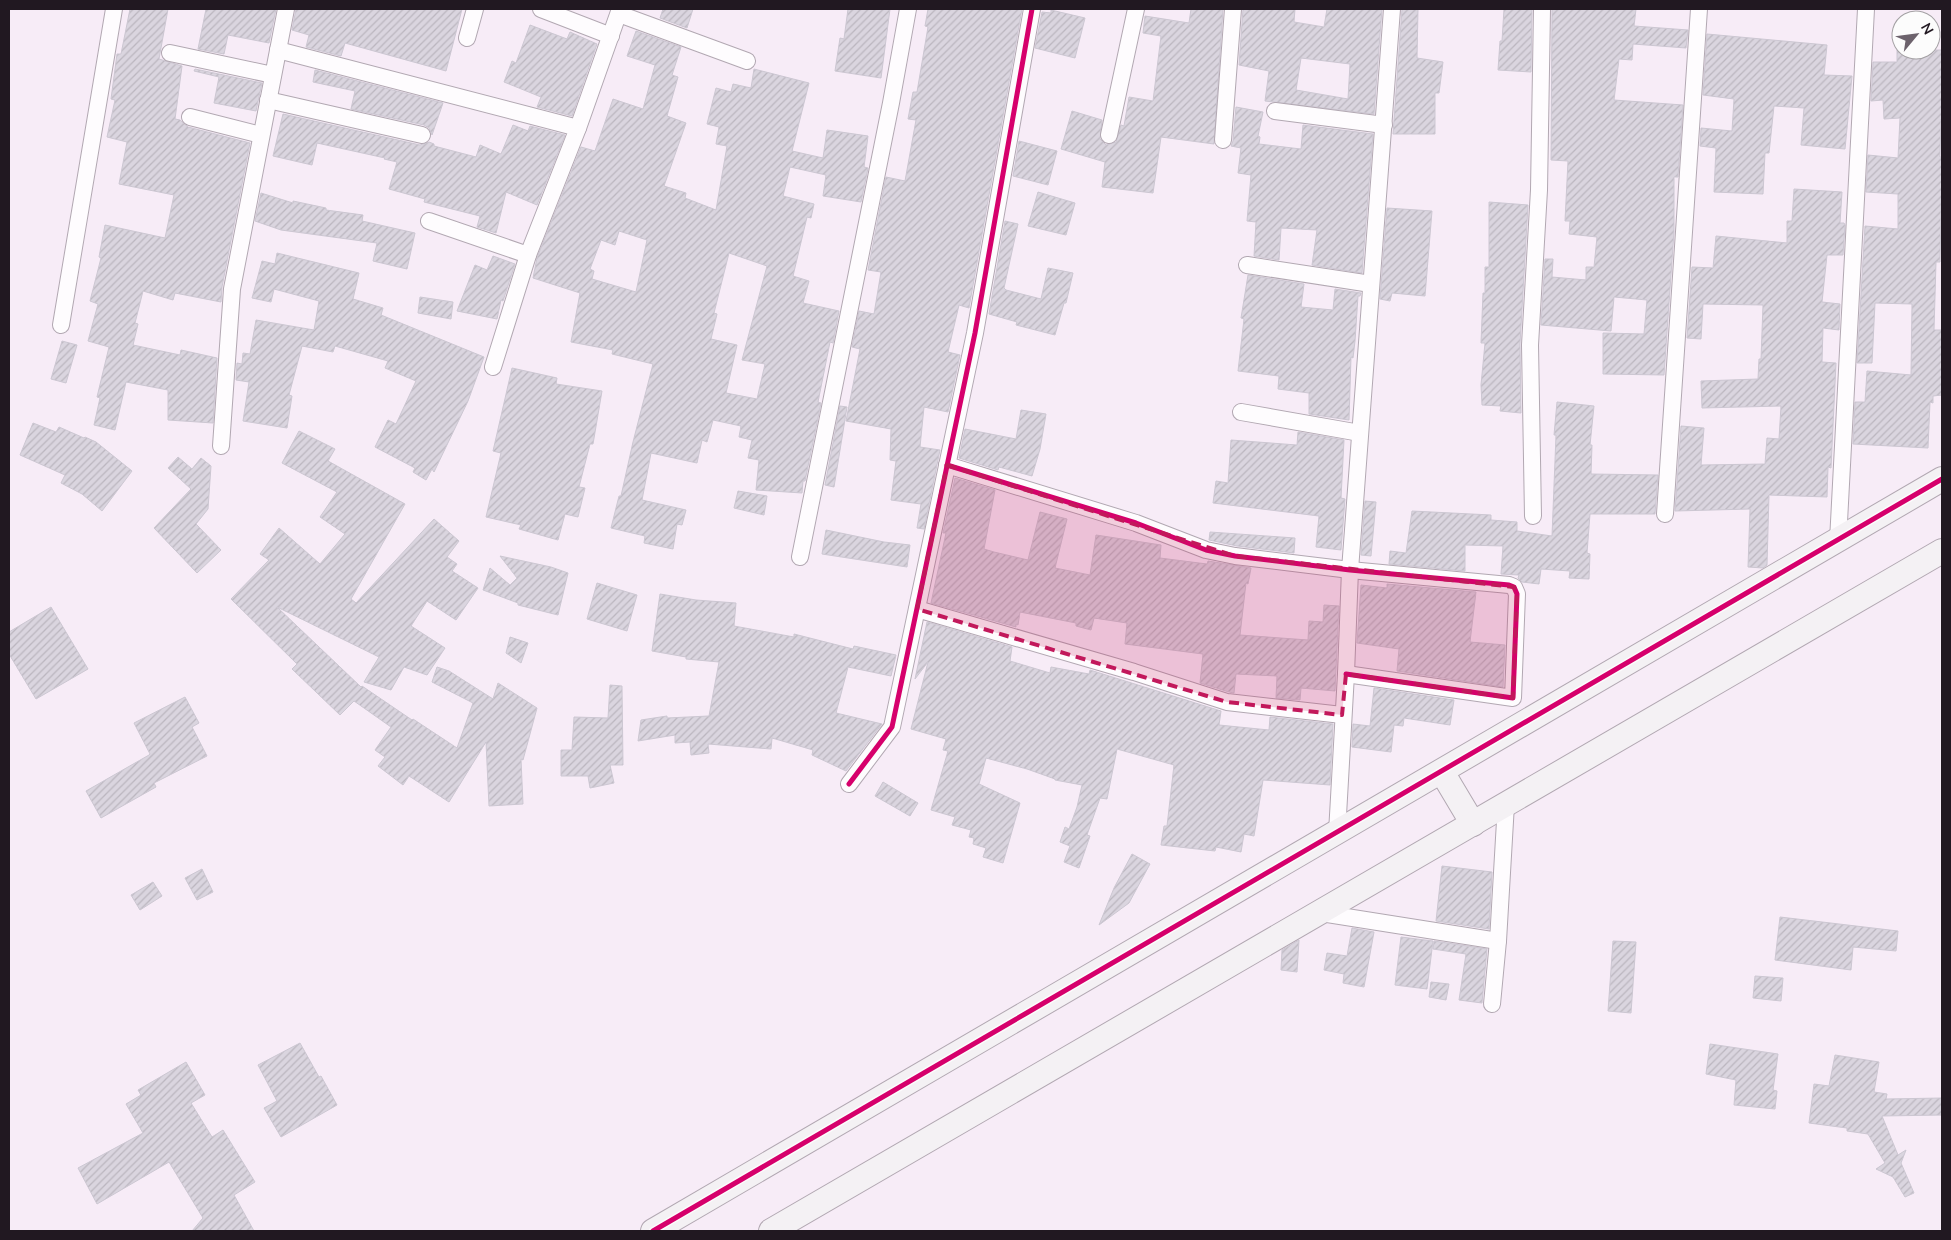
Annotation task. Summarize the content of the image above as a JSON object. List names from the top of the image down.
{
  "north": "top right"
}
